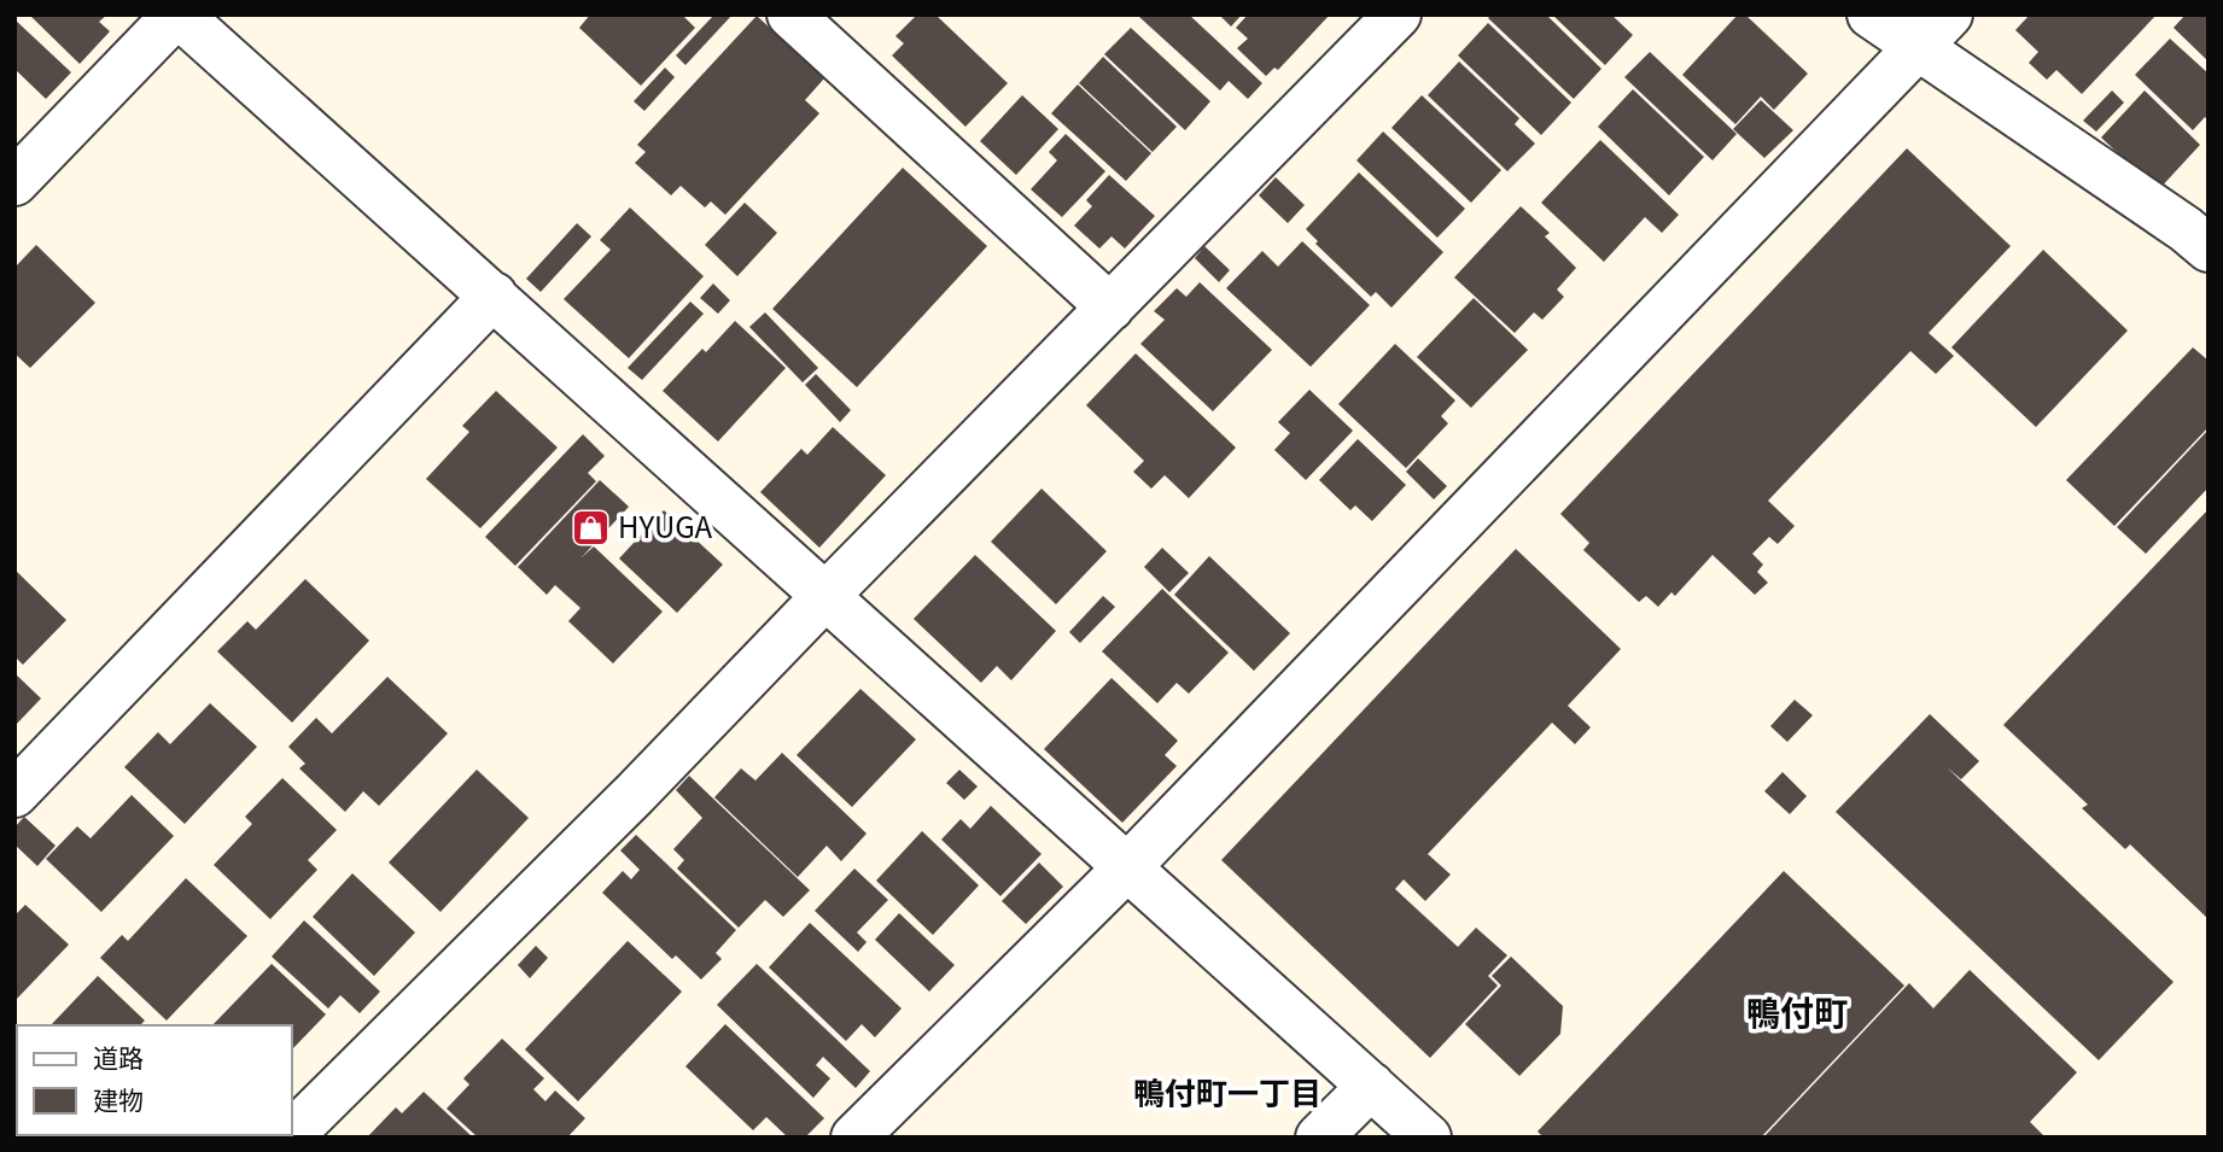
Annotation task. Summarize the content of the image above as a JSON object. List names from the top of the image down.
{
  "districts": ["鴨付町", "鴨付町一丁目"],
  "places": {
    "shop": ["HYUGA"]
  },
  "legend": ["道路", "建物"]
}
